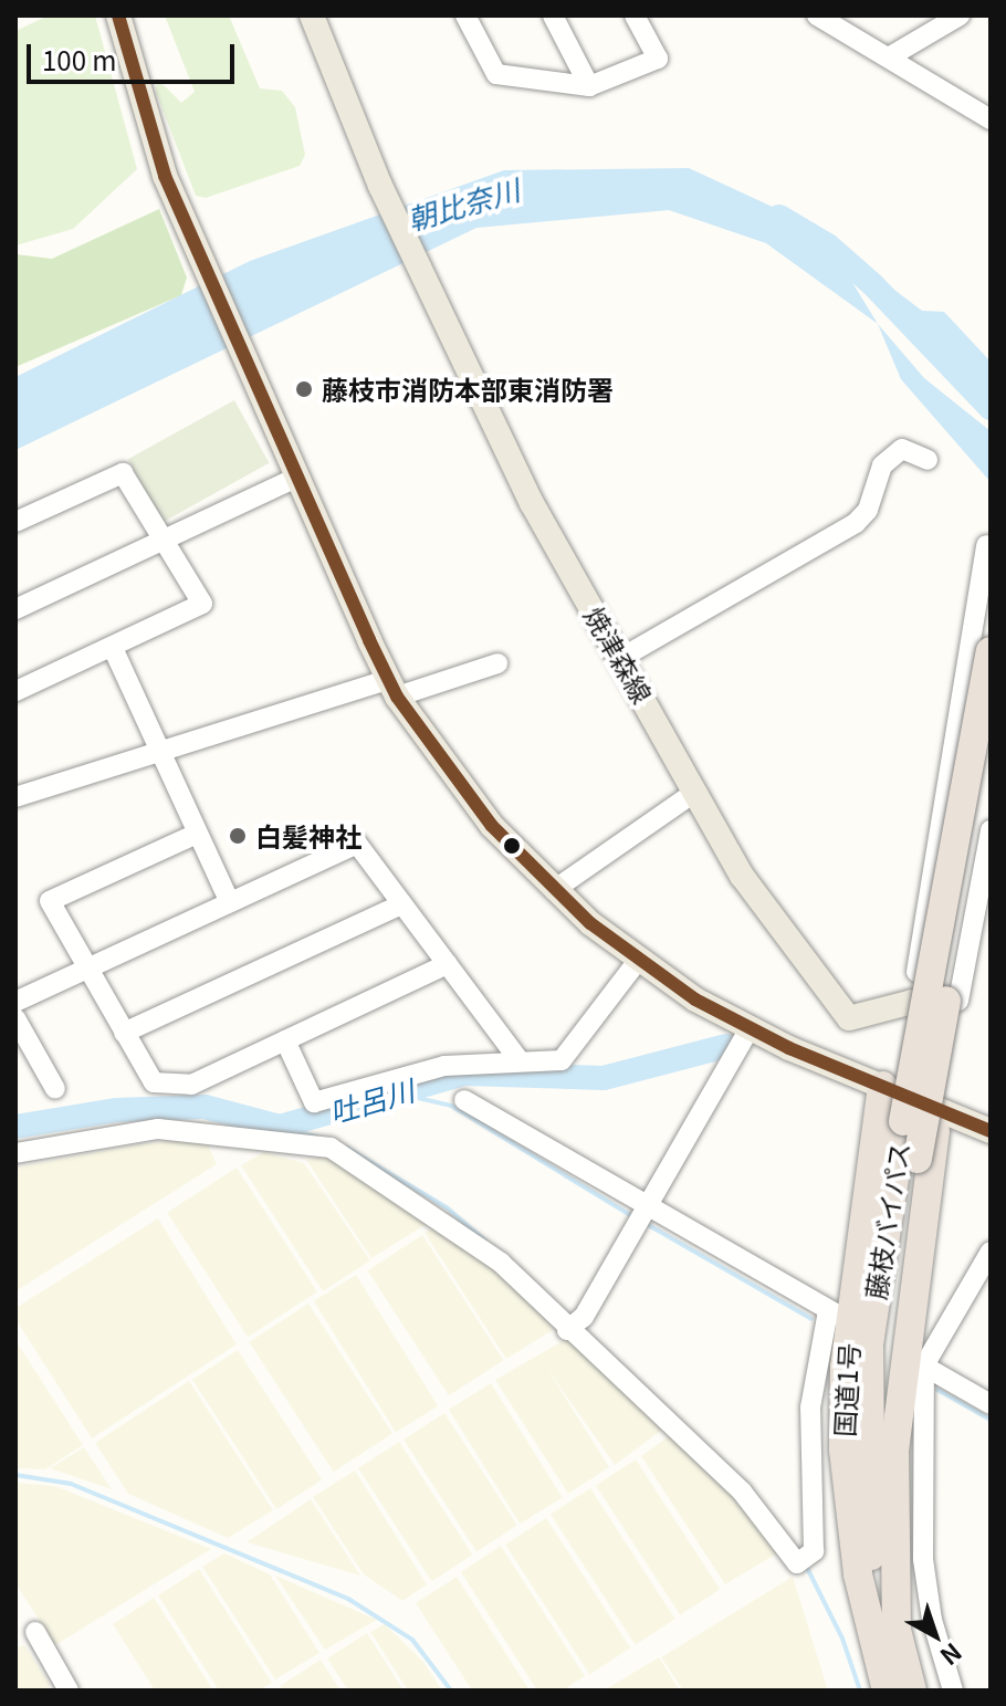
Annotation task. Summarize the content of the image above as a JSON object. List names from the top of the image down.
{
  "streets": {
    "highway": ["藤枝バイパス", "国道1号"],
    "main road": ["焼津森線"]
  },
  "crossings": [
    ["藤枝バイパス", "国道1号"]
  ],
  "water": ["朝比奈川", "吐呂川"],
  "places": ["藤枝市消防本部東消防署", "白髪神社"],
  "scale_bar": "100 m",
  "north": "bottom right"
}
